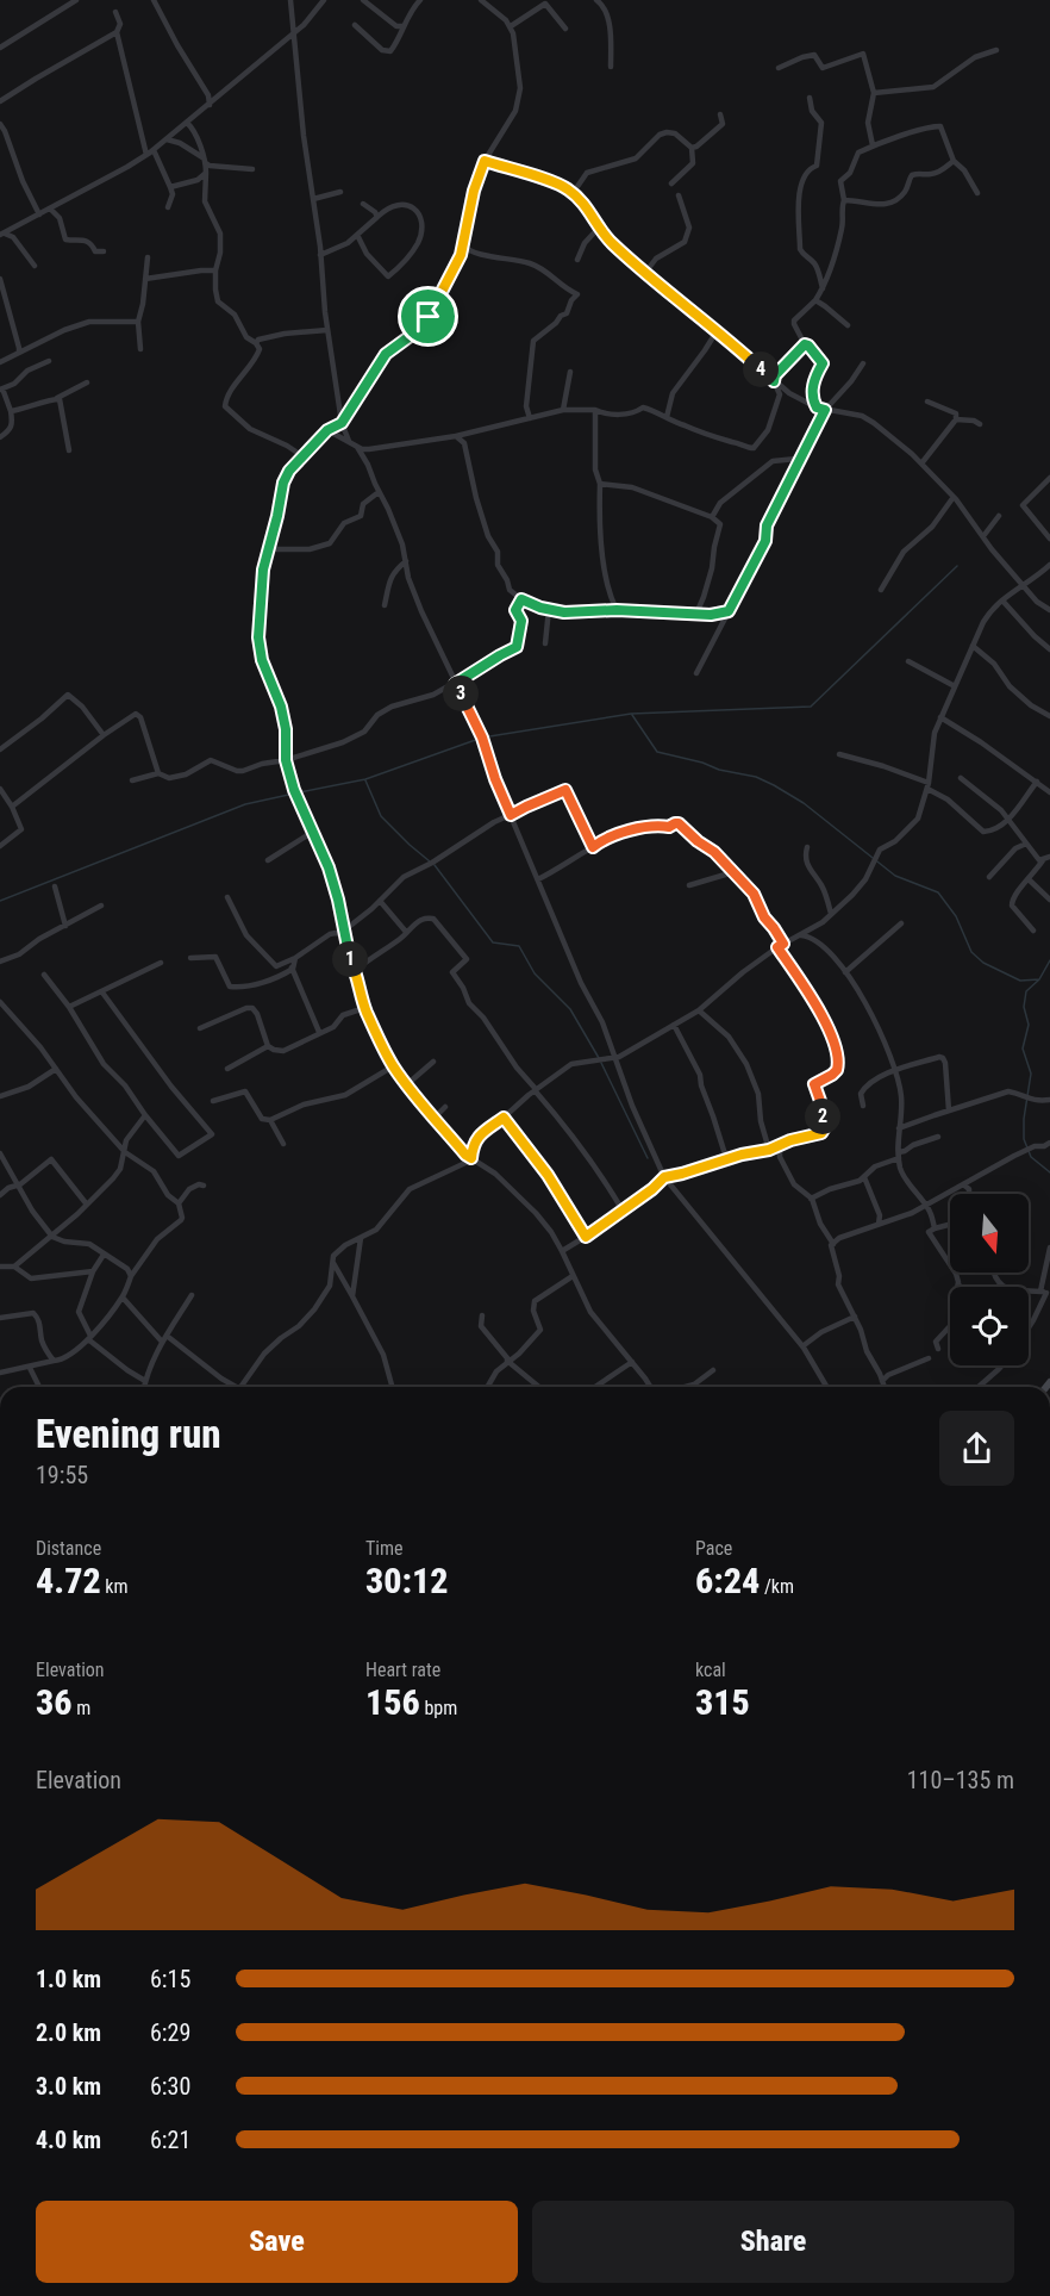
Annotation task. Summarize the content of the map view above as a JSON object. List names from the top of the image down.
{
  "north": "bottom",
  "page": {
    "pins": [
      "4",
      "3",
      "1",
      "2"
    ],
    "heading": ["Evening run", "19:55"],
    "stats": [
      ["Distance", "4.72 km"],
      ["Time", "30:12"],
      ["Pace", "6:24 /km"],
      ["Elevation", "36 m"],
      ["Heart rate", "156 bpm"],
      ["kcal", "315"]
    ],
    "chart": ["Elevation", "110–135 m"],
    "list": [
      {
        "name": "1.0 km",
        "note": "6:15"
      },
      {
        "name": "2.0 km",
        "note": "6:29"
      },
      {
        "name": "3.0 km",
        "note": "6:30"
      },
      {
        "name": "4.0 km",
        "note": "6:21"
      }
    ],
    "buttons": ["Save", "Share"]
  }
}
